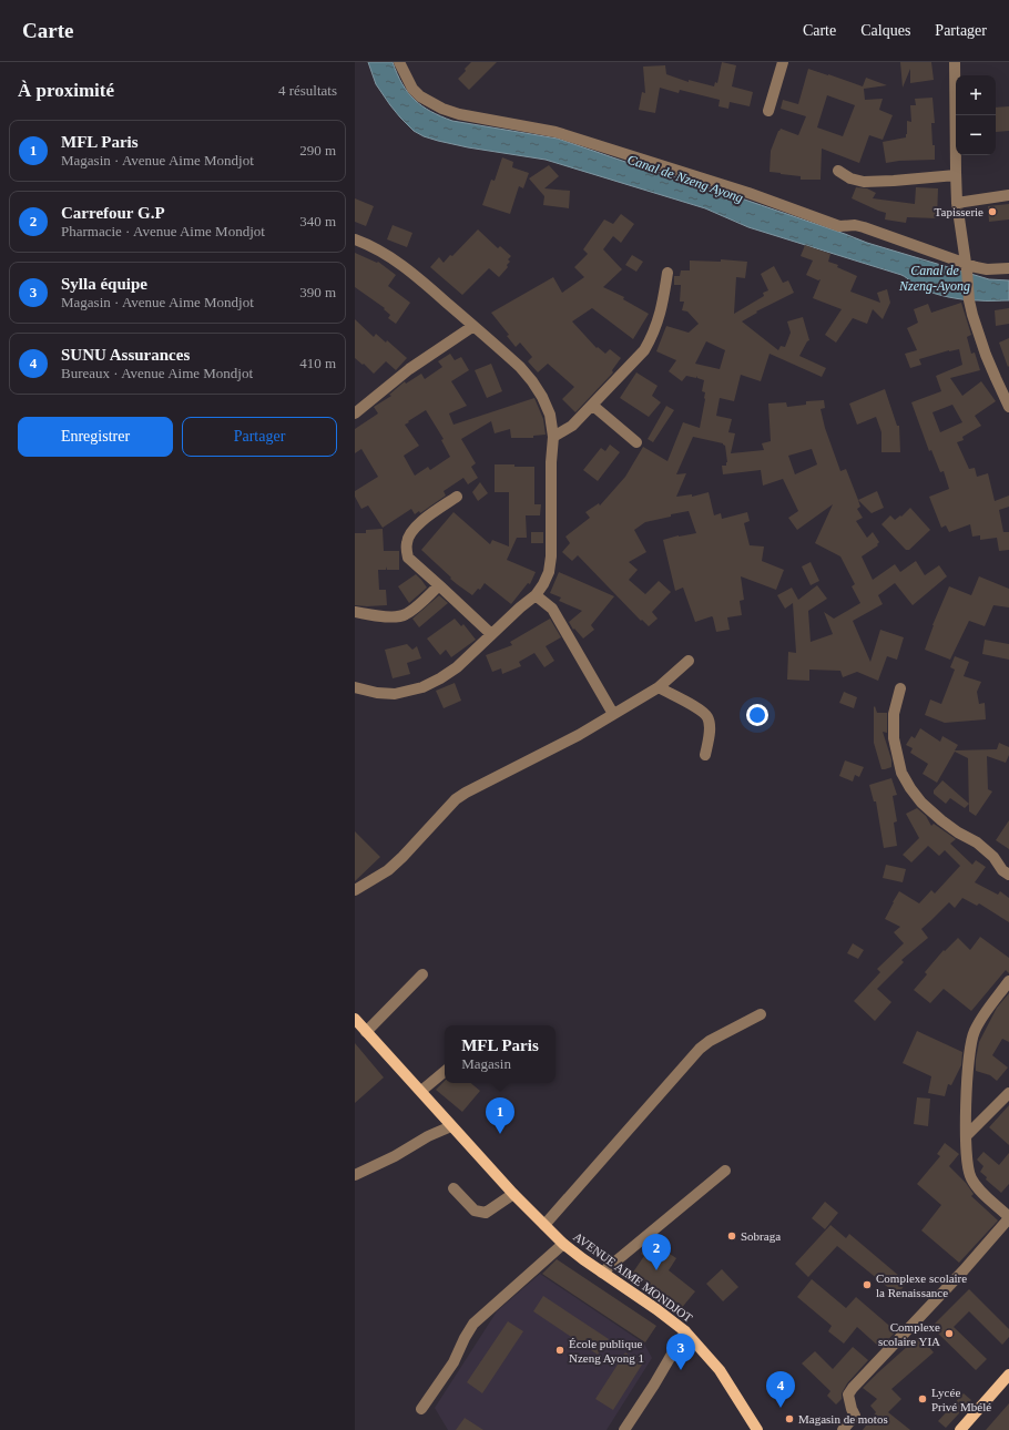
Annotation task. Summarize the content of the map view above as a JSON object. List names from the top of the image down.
{
  "streets": {
    "main road": ["AVENUE AIME MONDJOT"]
  },
  "water": ["Canal de Nzeng Ayong", "Canal de Nzeng-Ayong"],
  "places": [
    "Tapisserie",
    "Sobraga",
    "Complexe scolaire la Renaissance",
    "Complexe scolaire YIA",
    "École publique Nzeng Ayong 1",
    "Lycée Privé Mbélé",
    "Magasin de motos"
  ],
  "page": {
    "header": "Carte",
    "nav": ["Carte", "Calques", "Partager"],
    "heading": ["À proximité", "4 résultats"],
    "map_buttons": ["+", "−"],
    "list": [
      {
        "mark": "1",
        "name": "MFL Paris",
        "note": "Magasin · Avenue Aime Mondjot",
        "value": "290 m"
      },
      {
        "mark": "2",
        "name": "Carrefour G.P",
        "note": "Pharmacie · Avenue Aime Mondjot",
        "value": "340 m"
      },
      {
        "mark": "3",
        "name": "Sylla équipe",
        "note": "Magasin · Avenue Aime Mondjot",
        "value": "390 m"
      },
      {
        "mark": "4",
        "name": "SUNU Assurances",
        "note": "Bureaux · Avenue Aime Mondjot",
        "value": "410 m"
      }
    ],
    "buttons": ["Enregistrer", "Partager"],
    "popup": ["MFL Paris", "Magasin"],
    "pins": [
      "1",
      "2",
      "3",
      "4"
    ]
  }
}
